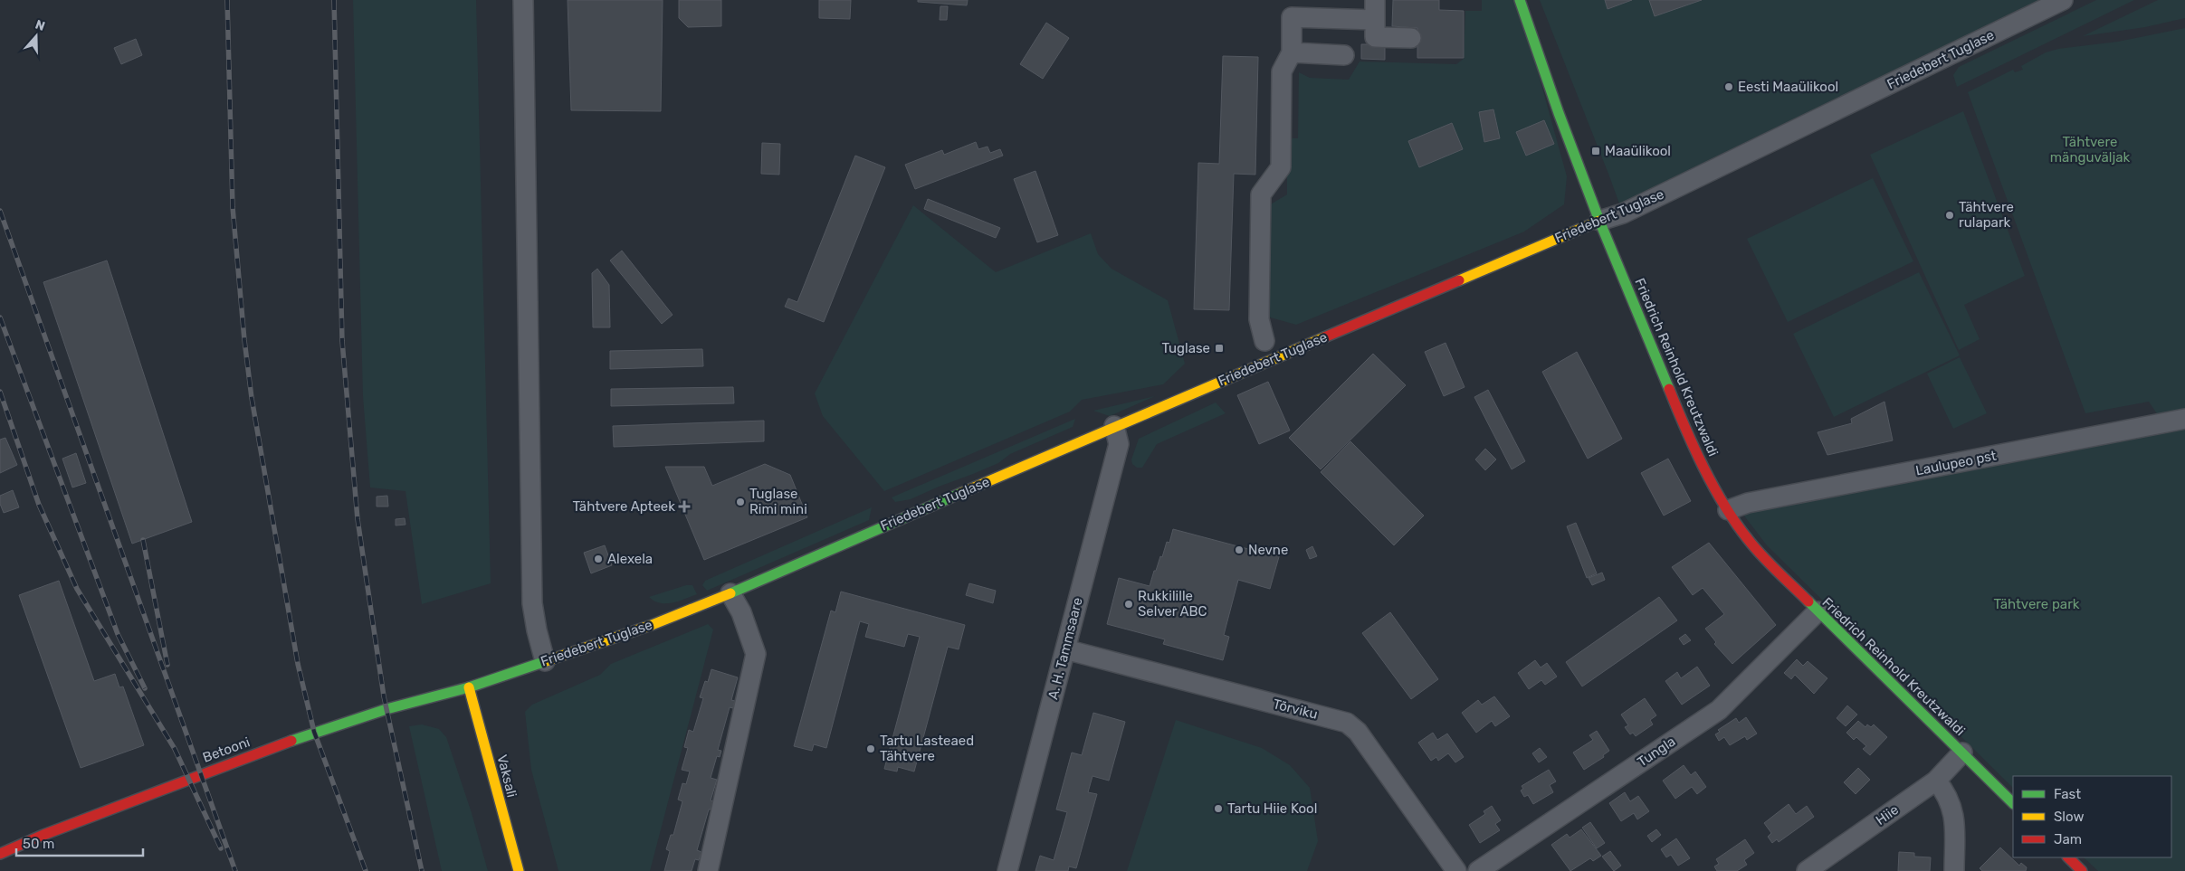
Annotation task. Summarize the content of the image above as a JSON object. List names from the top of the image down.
{
  "streets": {
    "street": [
      "Friedebert Tuglase",
      "Friedrich Reinhold Kreutzwaldi",
      "Laulupeo pst",
      "A. H. Tammsaare",
      "Tõrviku",
      "Betooni",
      "Tungla",
      "Vaksali",
      "Hiie"
    ]
  },
  "crossings": [
    ["Friedebert Tuglase", "Friedrich Reinhold Kreutzwaldi"],
    ["Friedebert Tuglase", "A. H. Tammsaare"],
    ["Friedebert Tuglase", "Betooni"],
    ["Friedebert Tuglase", "Vaksali"],
    ["Friedrich Reinhold Kreutzwaldi", "Laulupeo pst"],
    ["Friedrich Reinhold Kreutzwaldi", "Tungla"],
    ["Friedrich Reinhold Kreutzwaldi", "Hiie"],
    ["A. H. Tammsaare", "Tõrviku"],
    ["Betooni", "Vaksali"]
  ],
  "parks": ["Tähtvere mänguväljak", "Tähtvere park"],
  "places": {
    "other": [
      "Eesti Maaülikool",
      "Tähtvere rulapark",
      "Tuglase Rimi mini",
      "Nevne",
      "Alexela",
      "Rukkilille Selver ABC",
      "Tartu Lasteaed Tähtvere",
      "Tartu Hiie Kool"
    ],
    "transit": ["Maaülikool", "Tuglase"],
    "health": ["Tähtvere Apteek"]
  },
  "legend": ["Fast", "Slow", "Jam"],
  "scale_bar": "50 m",
  "north": "top"
}
